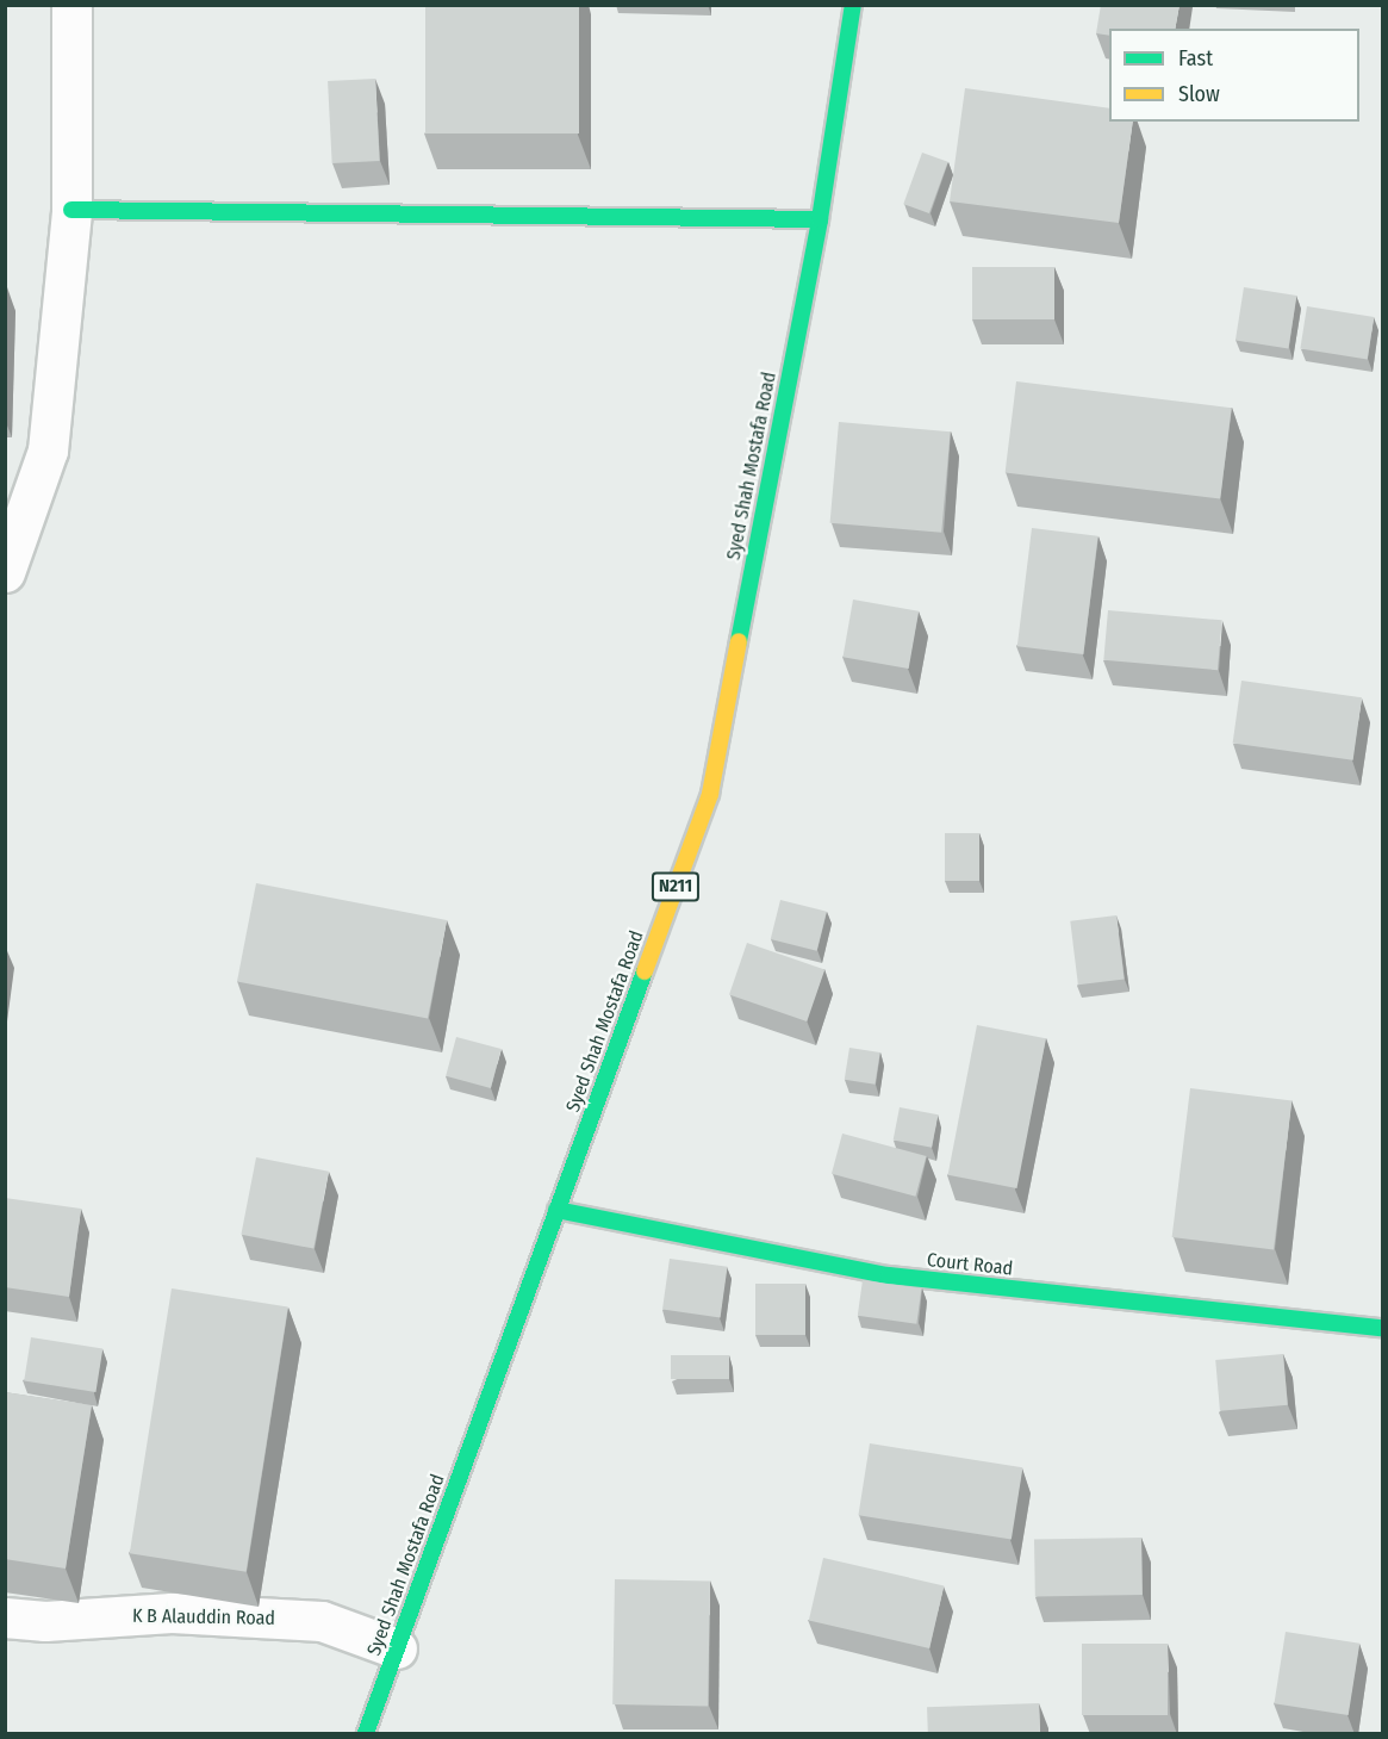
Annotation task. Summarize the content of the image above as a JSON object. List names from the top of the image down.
{
  "streets": {
    "main road": ["Syed Shah Mostafa Road", "N211", "Court Road"],
    "street": ["K B Alauddin Road"]
  },
  "crossings": [
    ["Syed Shah Mostafa Road", "Court Road"],
    ["Syed Shah Mostafa Road", "K B Alauddin Road"]
  ],
  "legend": ["Fast", "Slow"]
}
